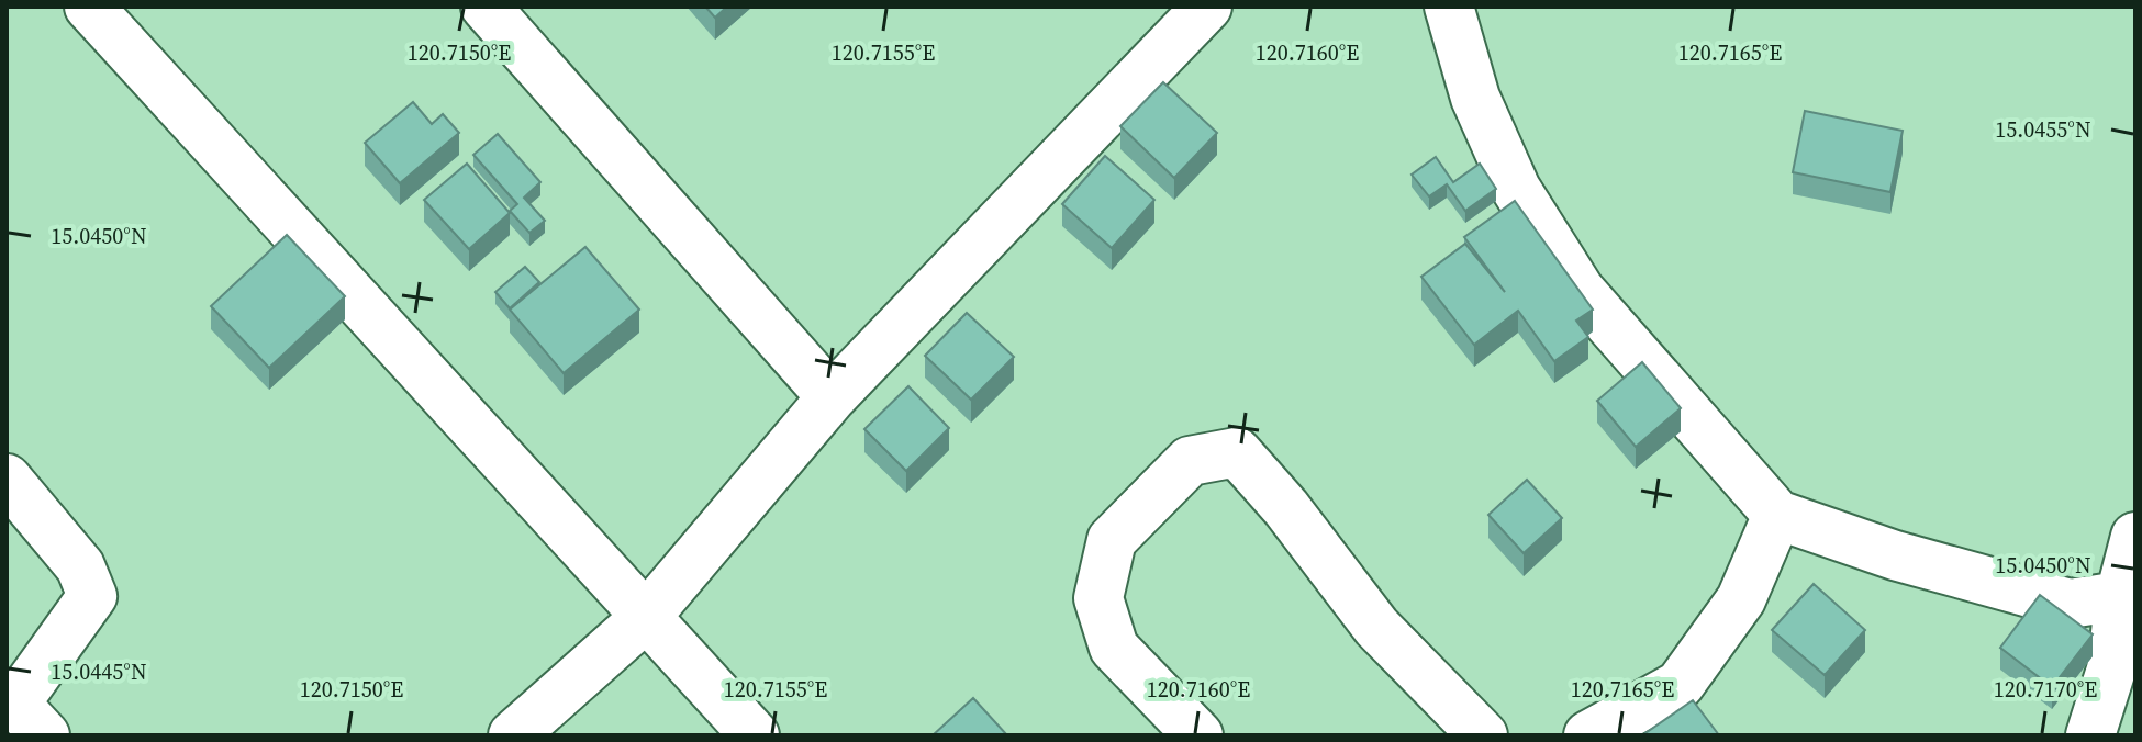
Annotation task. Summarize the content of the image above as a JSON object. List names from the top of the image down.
{
  "coordinates": [
    "120.7150°E",
    "120.7155°E",
    "120.7160°E",
    "120.7165°E",
    "15.0455°N",
    "15.0450°N",
    "15.0445°N",
    "120.7170°E"
  ]
}
